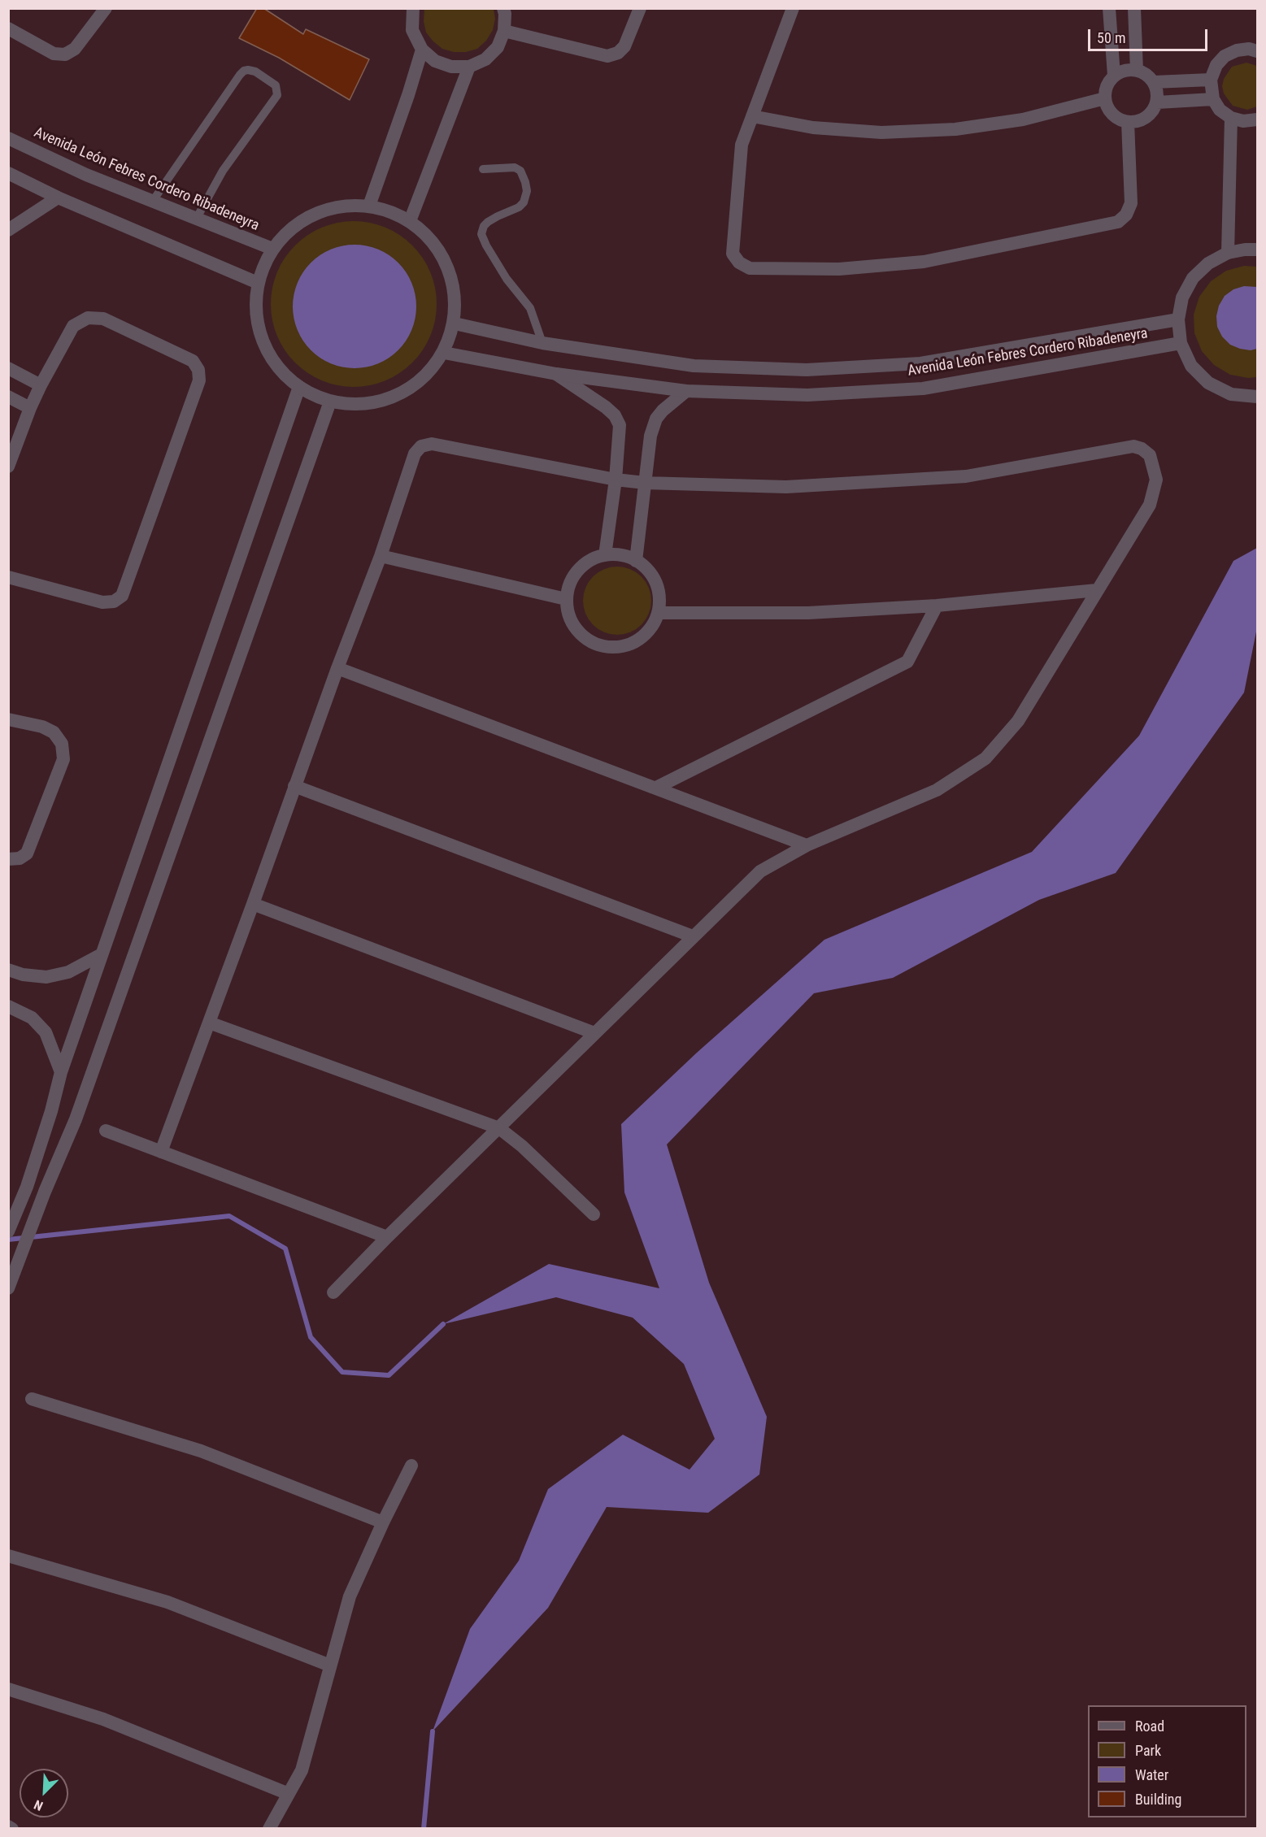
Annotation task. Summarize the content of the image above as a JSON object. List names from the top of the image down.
{
  "streets": {
    "street": ["Avenida León Febres Cordero Ribadeneyra"]
  },
  "legend": [
    "Road",
    "Park",
    "Water",
    "Building"
  ],
  "scale_bar": "50 m",
  "north": "bottom left"
}
